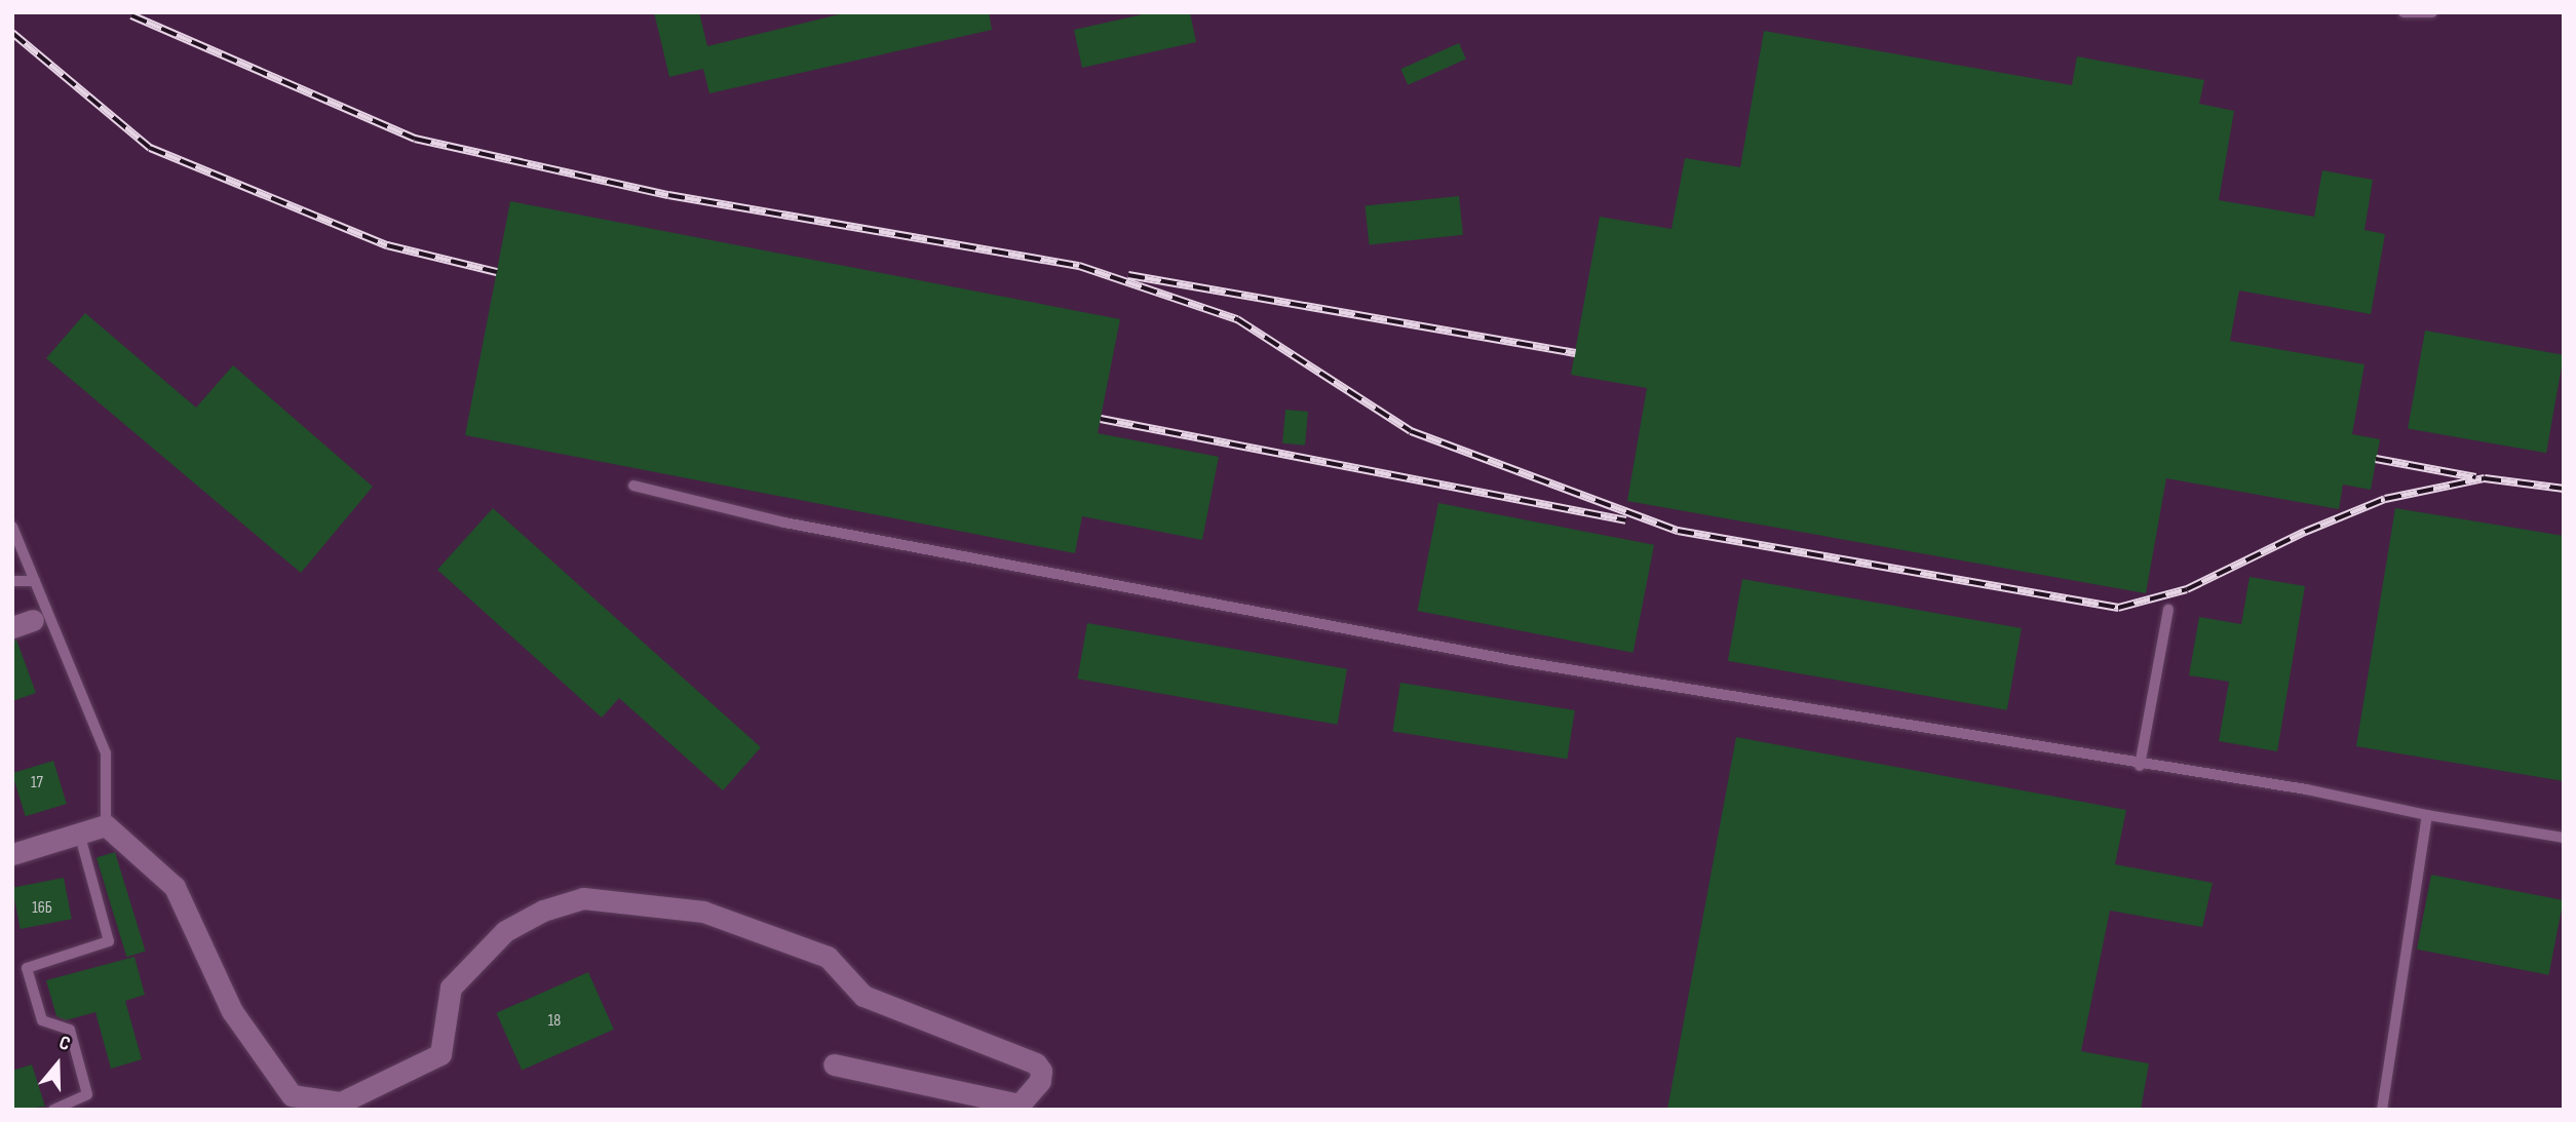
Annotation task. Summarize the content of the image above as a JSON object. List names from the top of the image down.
{
  "house_numbers": ["17", "16Б", "18"],
  "north": "top"
}
